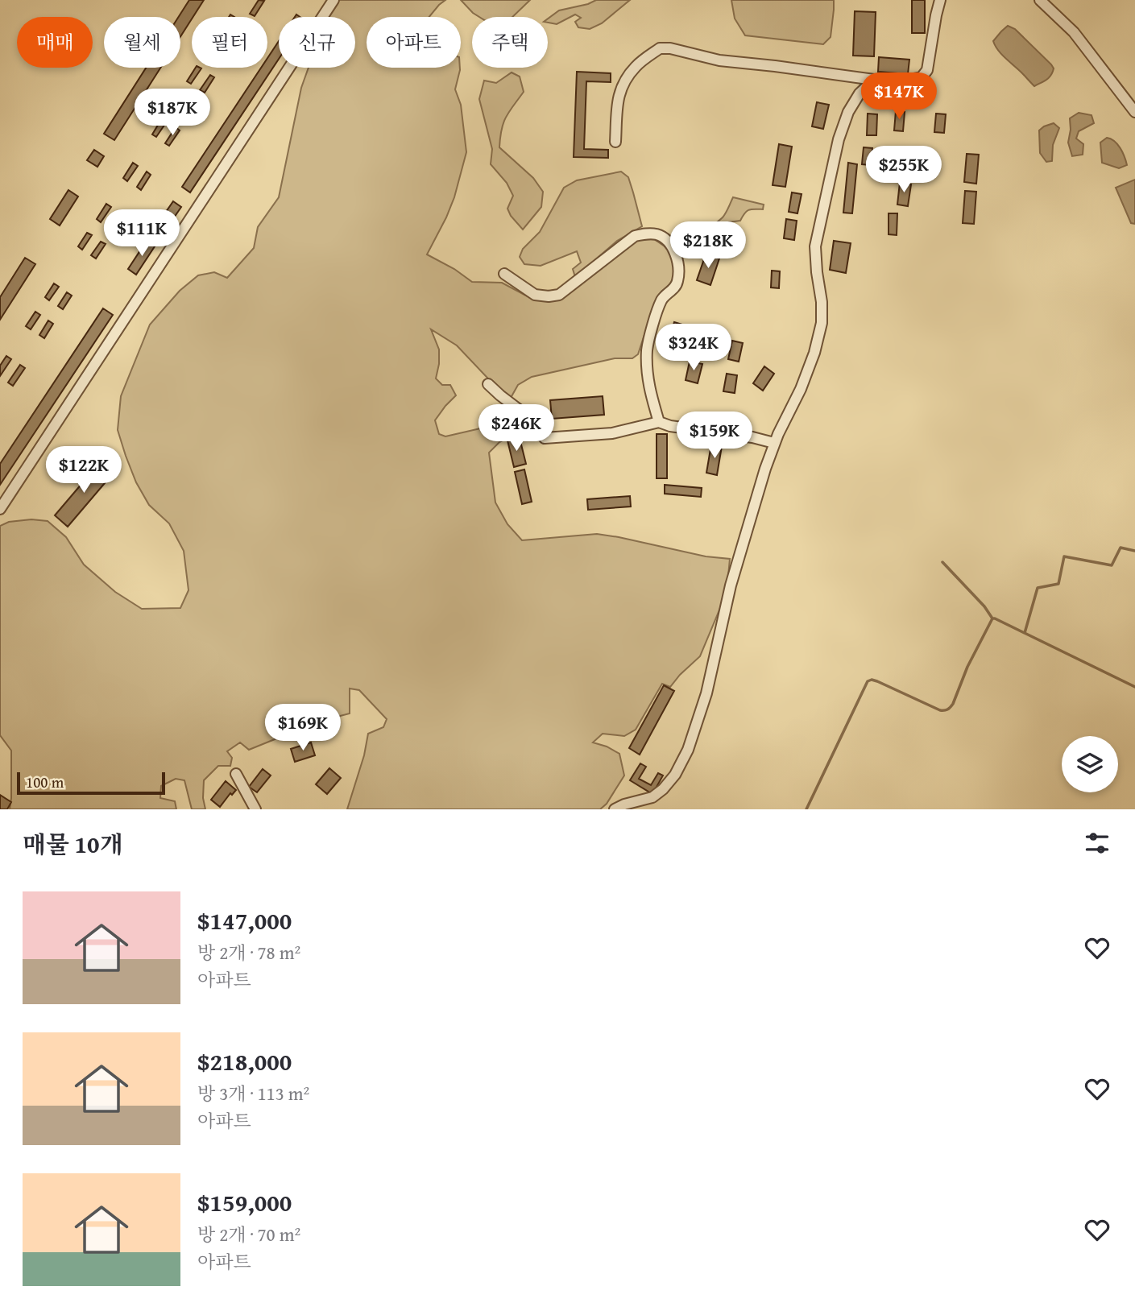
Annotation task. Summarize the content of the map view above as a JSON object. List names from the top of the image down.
{
  "scale_bar": "100 m",
  "page": {
    "chip": [
      "매매",
      "월세",
      "필터",
      "신규",
      "아파트",
      "주택"
    ],
    "price": [
      "$147K",
      "$187K",
      "$255K",
      "$111K",
      "$218K",
      "$324K",
      "$246K",
      "$159K",
      "$122K",
      "$169K"
    ],
    "scale": "100 m",
    "heading": "매물 10개",
    "list": [
      {
        "name": "$147,000",
        "note": "방 2개 · 78 m² · 아파트"
      },
      {
        "name": "$218,000",
        "note": "방 3개 · 113 m² · 아파트"
      },
      {
        "name": "$159,000",
        "note": "방 2개 · 70 m² · 아파트"
      }
    ]
  }
}
